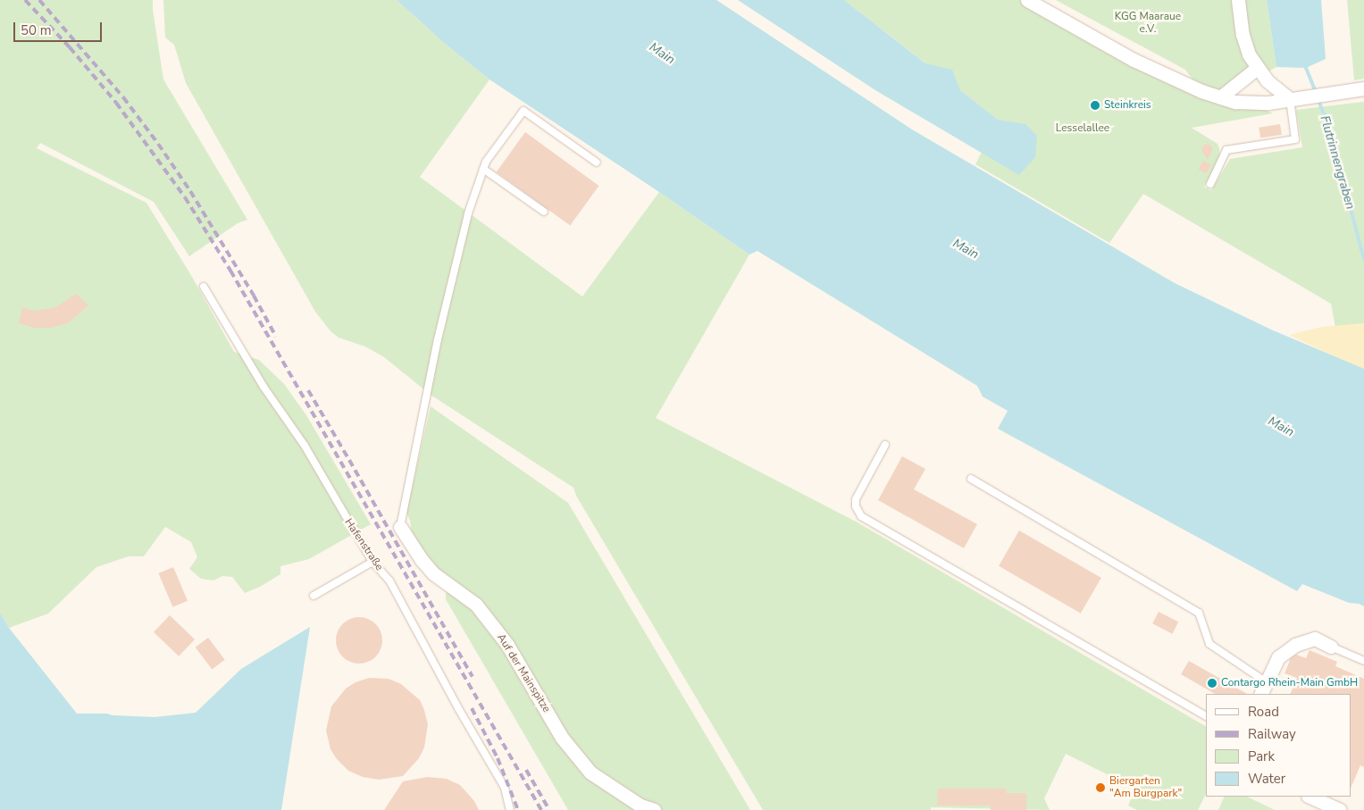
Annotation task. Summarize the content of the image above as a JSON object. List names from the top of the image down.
{
  "streets": {
    "street": ["Auf der Mainspitze"],
    "lane": ["Hafenstraße"]
  },
  "water": ["Main", "Flutrinnengraben"],
  "parks": ["KGG Maaraue e.V.", "Lesselallee"],
  "places": ["Steinkreis", "Contargo Rhein-Main GmbH", "Biergarten \"Am Burgpark\""],
  "legend": [
    "Road",
    "Railway",
    "Park",
    "Water"
  ],
  "scale_bar": "50 m"
}
